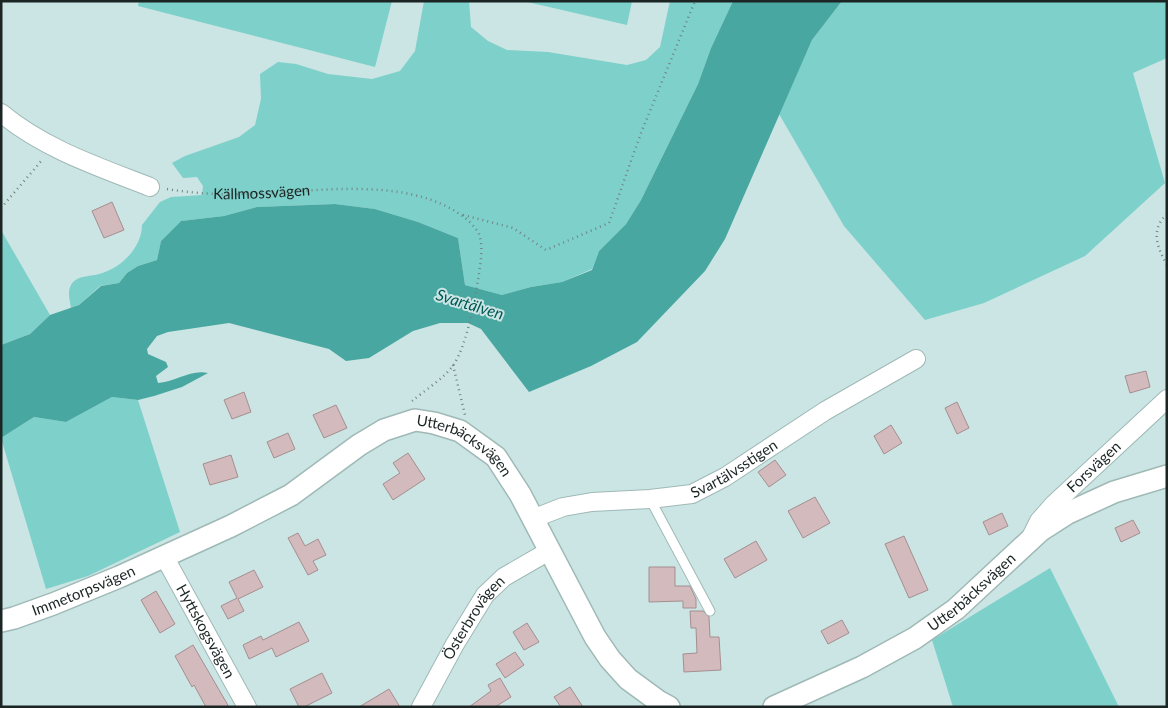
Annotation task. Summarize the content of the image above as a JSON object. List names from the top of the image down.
{
  "streets": {
    "street": [
      "Utterbäcksvägen",
      "Svartälvsstigen",
      "Forsvägen",
      "Immetorpsvägen",
      "Österbrovägen",
      "Hyttskogsvägen"
    ],
    "path": ["Källmossvägen"]
  },
  "crossings": [
    ["Utterbäcksvägen", "Svartälvsstigen"],
    ["Utterbäcksvägen", "Forsvägen"],
    ["Utterbäcksvägen", "Immetorpsvägen"],
    ["Utterbäcksvägen", "Österbrovägen"],
    ["Utterbäcksvägen", "Hyttskogsvägen"],
    ["Immetorpsvägen", "Hyttskogsvägen"]
  ],
  "water": ["Svartälven"]
}
